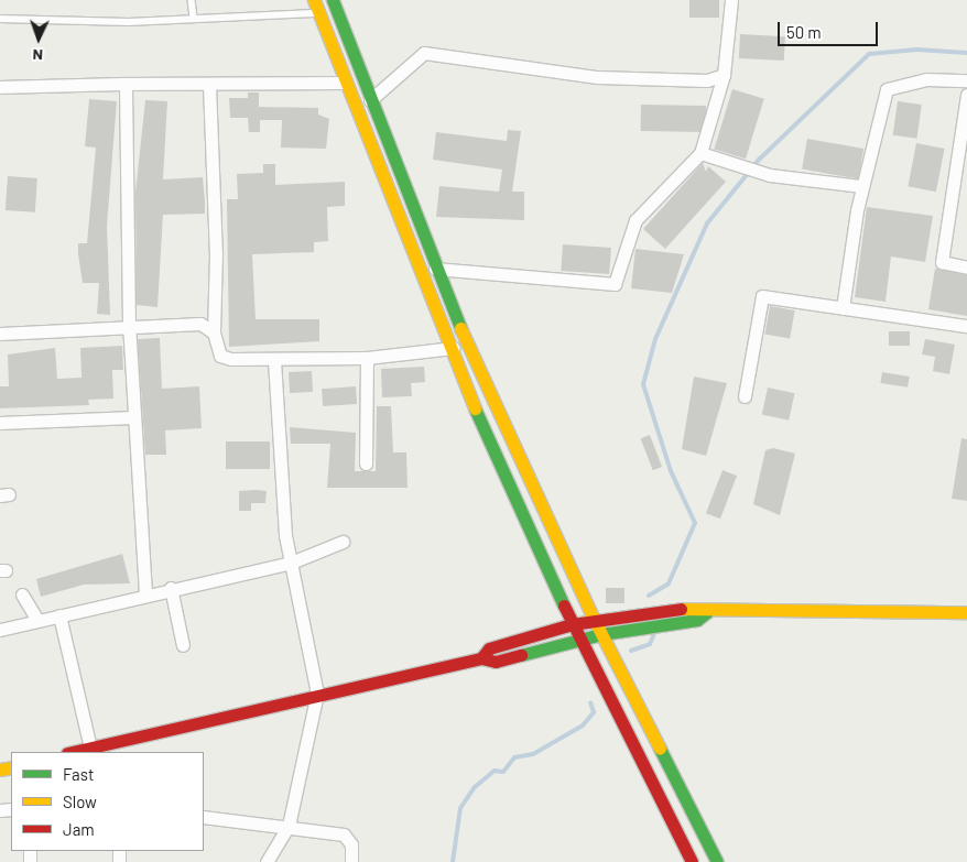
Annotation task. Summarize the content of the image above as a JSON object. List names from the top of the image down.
{
  "legend": ["Fast", "Slow", "Jam"],
  "scale_bar": "50 m",
  "north": "bottom"
}
